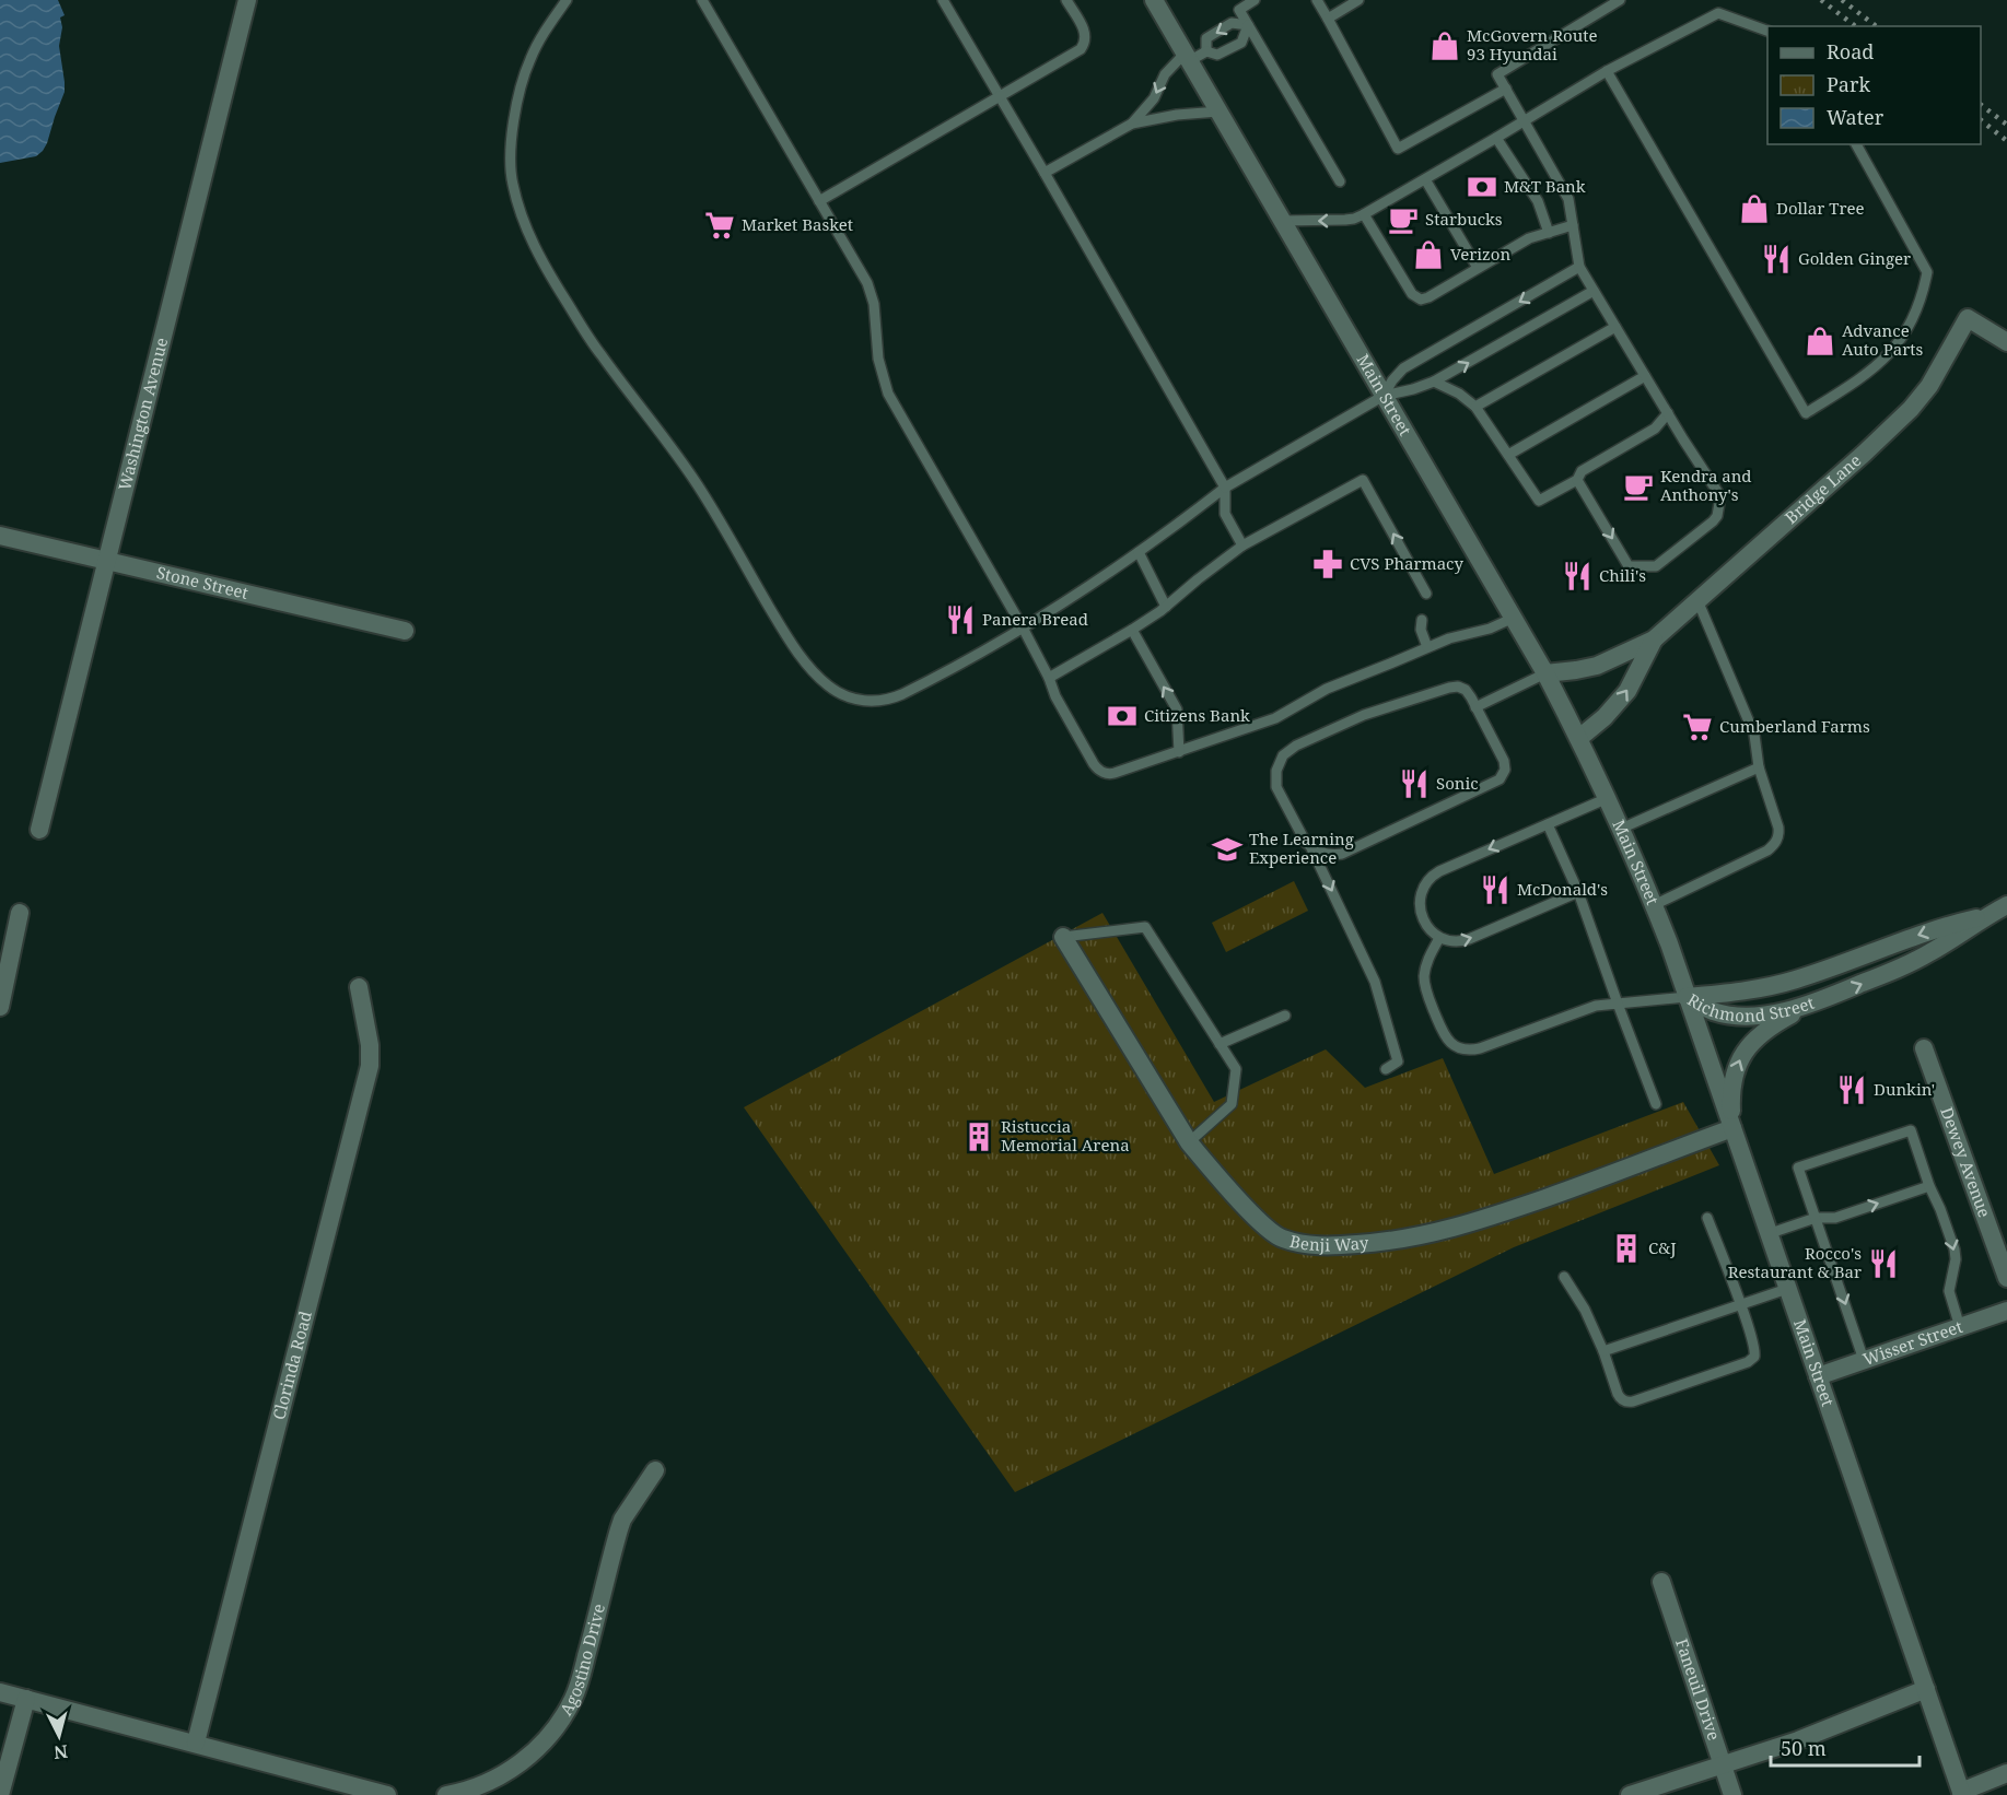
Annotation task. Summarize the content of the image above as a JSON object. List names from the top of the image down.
{
  "streets": {
    "street": [
      "Main Street",
      "Washington Avenue",
      "Bridge Lane",
      "Stone Street",
      "Richmond Street",
      "Dewey Avenue",
      "Benji Way",
      "Wisser Street",
      "Clorinda Road",
      "Agostino Drive",
      "Faneuil Drive"
    ]
  },
  "crossings": [
    ["Main Street", "Bridge Lane"],
    ["Main Street", "Richmond Street"],
    ["Main Street", "Benji Way"],
    ["Main Street", "Wisser Street"],
    ["Washington Avenue", "Stone Street"]
  ],
  "places": {
    "shop": [
      "McGovern Route 93 Hyundai",
      "Dollar Tree",
      "Verizon",
      "Advance Auto Parts"
    ],
    "bank": ["M&T Bank", "Citizens Bank"],
    "cafe": ["Starbucks", "Kendra and Anthony's"],
    "supermarket": ["Market Basket", "Cumberland Farms"],
    "restaurant": [
      "Golden Ginger",
      "Chili's",
      "Panera Bread",
      "Sonic",
      "McDonald's",
      "Dunkin'",
      "Rocco's Restaurant & Bar"
    ],
    "pharmacy": ["CVS Pharmacy"],
    "school or university": ["The Learning Experience"],
    "building": ["Ristuccia Memorial Arena", "C&J"]
  },
  "legend": ["Road", "Park", "Water"],
  "scale_bar": "50 m",
  "north": "bottom"
}
